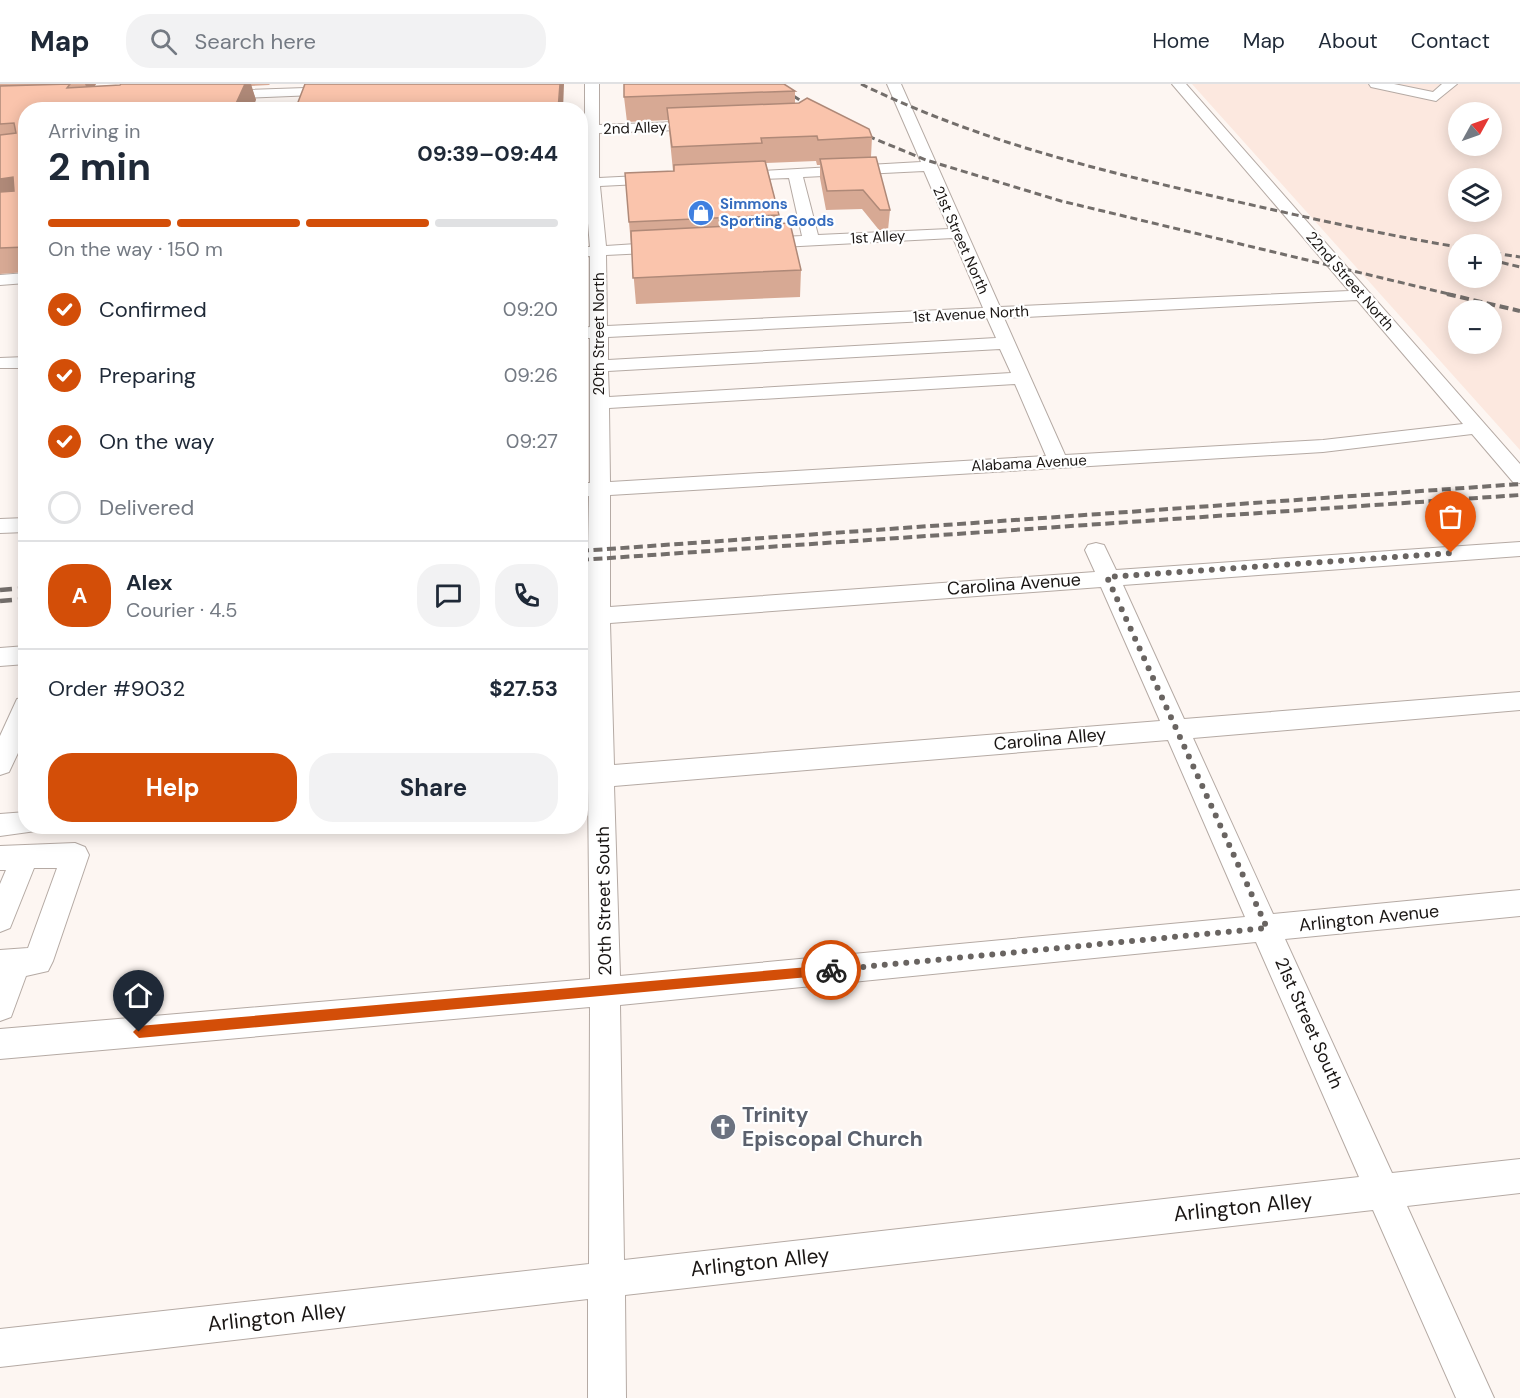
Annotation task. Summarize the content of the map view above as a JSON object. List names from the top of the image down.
{
  "streets": {
    "street": [
      "2nd Alley",
      "1st Alley",
      "21st Street North",
      "22nd Street North",
      "1st Avenue North",
      "20th Street North",
      "Alabama Avenue",
      "Carolina Avenue",
      "Carolina Alley",
      "20th Street South",
      "Arlington Avenue",
      "21st Street South",
      "Arlington Alley"
    ]
  },
  "crossings": [
    ["1st Alley", "21st Street North"],
    ["21st Street North", "1st Avenue North"],
    ["21st Street North", "Alabama Avenue"],
    ["22nd Street North", "1st Avenue North"],
    ["22nd Street North", "Alabama Avenue"],
    ["1st Avenue North", "20th Street North"],
    ["20th Street North", "Alabama Avenue"],
    ["20th Street North", "20th Street South"],
    ["Carolina Avenue", "20th Street South"],
    ["Carolina Avenue", "21st Street South"],
    ["Carolina Alley", "20th Street South"],
    ["Carolina Alley", "21st Street South"],
    ["20th Street South", "Arlington Avenue"],
    ["20th Street South", "Arlington Alley"],
    ["Arlington Avenue", "21st Street South"],
    ["21st Street South", "Arlington Alley"]
  ],
  "places": {
    "shop": ["Simmons Sporting Goods"],
    "church": ["Trinity Episcopal Church"]
  },
  "north": "top right",
  "page": {
    "header": "Map",
    "search": "Search here",
    "nav": [
      "Home",
      "Map",
      "About",
      "Contact"
    ],
    "map_buttons": ["+", "−"],
    "heading": ["2 min", "Arriving in", "09:39–09:44"],
    "panel": [
      "Alex",
      "Courier · 4.5",
      "Order #9032",
      "$27.53"
    ],
    "bar": "On the way · 150 m",
    "list": [
      ["Confirmed", "09:20"],
      ["Preparing", "09:26"],
      ["On the way", "09:27"],
      "Delivered"
    ],
    "round": "A",
    "buttons": ["Help", "Share"]
  }
}
